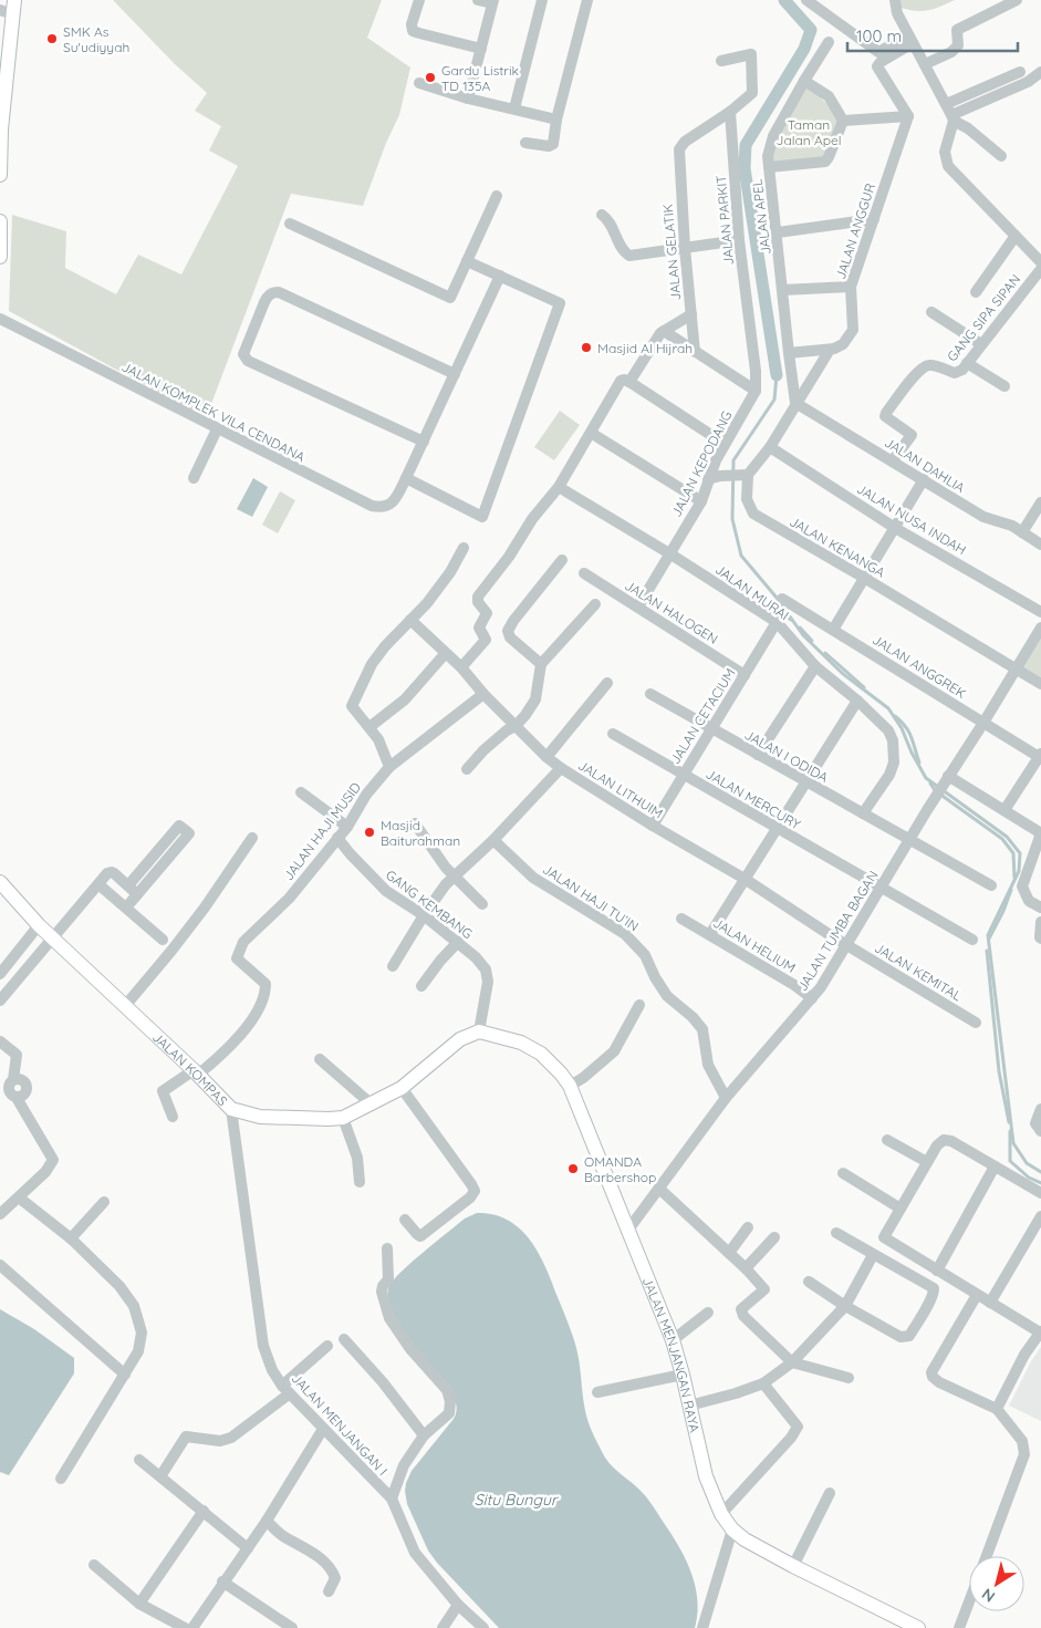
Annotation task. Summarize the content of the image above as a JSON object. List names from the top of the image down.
{
  "streets": {
    "main road": ["JALAN KOMPAS", "JALAN MENJANGAN RAYA"],
    "street": [
      "JALAN APEL",
      "JALAN PARKIT",
      "JALAN ANGGUR",
      "JALAN GELATIK",
      "GANG SIPA SIPAN",
      "JALAN KOMPLEK VILA CENDANA",
      "JALAN KEPODANG",
      "JALAN DAHLIA",
      "JALAN NUSA INDAH",
      "JALAN KENANGA",
      "JALAN MURAI",
      "JALAN HALOGEN",
      "JALAN ANGGREK",
      "JALAN CETACIUM",
      "JALAN I ODIDA",
      "JALAN LITHUIM",
      "JALAN MERCURY",
      "JALAN HAJI MUSID",
      "JALAN HAJI TU’IN",
      "GANG KEMBANG",
      "JALAN TUMBA BAGAN",
      "JALAN HELIUM",
      "JALAN KEMITAL",
      "JALAN MENJANGAN I"
    ]
  },
  "crossings": [
    ["JALAN APEL", "JALAN ANGGUR"],
    ["JALAN APEL", "JALAN DAHLIA"],
    ["JALAN PARKIT", "JALAN GELATIK"],
    ["JALAN PARKIT", "JALAN KEPODANG"],
    ["JALAN ANGGUR", "JALAN DAHLIA"],
    ["GANG SIPA SIPAN", "JALAN DAHLIA"],
    ["JALAN KEPODANG", "JALAN MURAI"],
    ["JALAN KEPODANG", "JALAN HALOGEN"],
    ["JALAN KENANGA", "JALAN TUMBA BAGAN"],
    ["JALAN MURAI", "JALAN CETACIUM"],
    ["JALAN MURAI", "JALAN I ODIDA"],
    ["JALAN HALOGEN", "JALAN CETACIUM"],
    ["JALAN ANGGREK", "JALAN TUMBA BAGAN"],
    ["JALAN CETACIUM", "JALAN I ODIDA"],
    ["JALAN CETACIUM", "JALAN LITHUIM"],
    ["JALAN CETACIUM", "JALAN MERCURY"],
    ["JALAN I ODIDA", "JALAN TUMBA BAGAN"],
    ["JALAN LITHUIM", "JALAN HAJI MUSID"],
    ["JALAN LITHUIM", "JALAN TUMBA BAGAN"],
    ["JALAN LITHUIM", "JALAN KEMITAL"],
    ["JALAN MERCURY", "JALAN TUMBA BAGAN"],
    ["JALAN HAJI MUSID", "GANG KEMBANG"],
    ["JALAN HAJI MUSID", "JALAN KOMPAS"],
    ["JALAN HAJI TU’IN", "JALAN TUMBA BAGAN"],
    ["GANG KEMBANG", "JALAN KOMPAS"],
    ["GANG KEMBANG", "JALAN MENJANGAN RAYA"],
    ["JALAN TUMBA BAGAN", "JALAN HELIUM"],
    ["JALAN TUMBA BAGAN", "JALAN KEMITAL"],
    ["JALAN TUMBA BAGAN", "JALAN MENJANGAN RAYA"],
    ["JALAN KOMPAS", "JALAN MENJANGAN RAYA"],
    ["JALAN KOMPAS", "JALAN MENJANGAN I"]
  ],
  "water": ["Situ Bungur"],
  "parks": ["Taman Jalan Apel"],
  "places": [
    "SMK As Su'udiyyah",
    "Gardu Listrik TD 135A",
    "Masjid Al Hijrah",
    "Masjid Baiturahman",
    "OMANDA Barbershop"
  ],
  "scale_bar": "100 m",
  "north": "bottom left"
}
